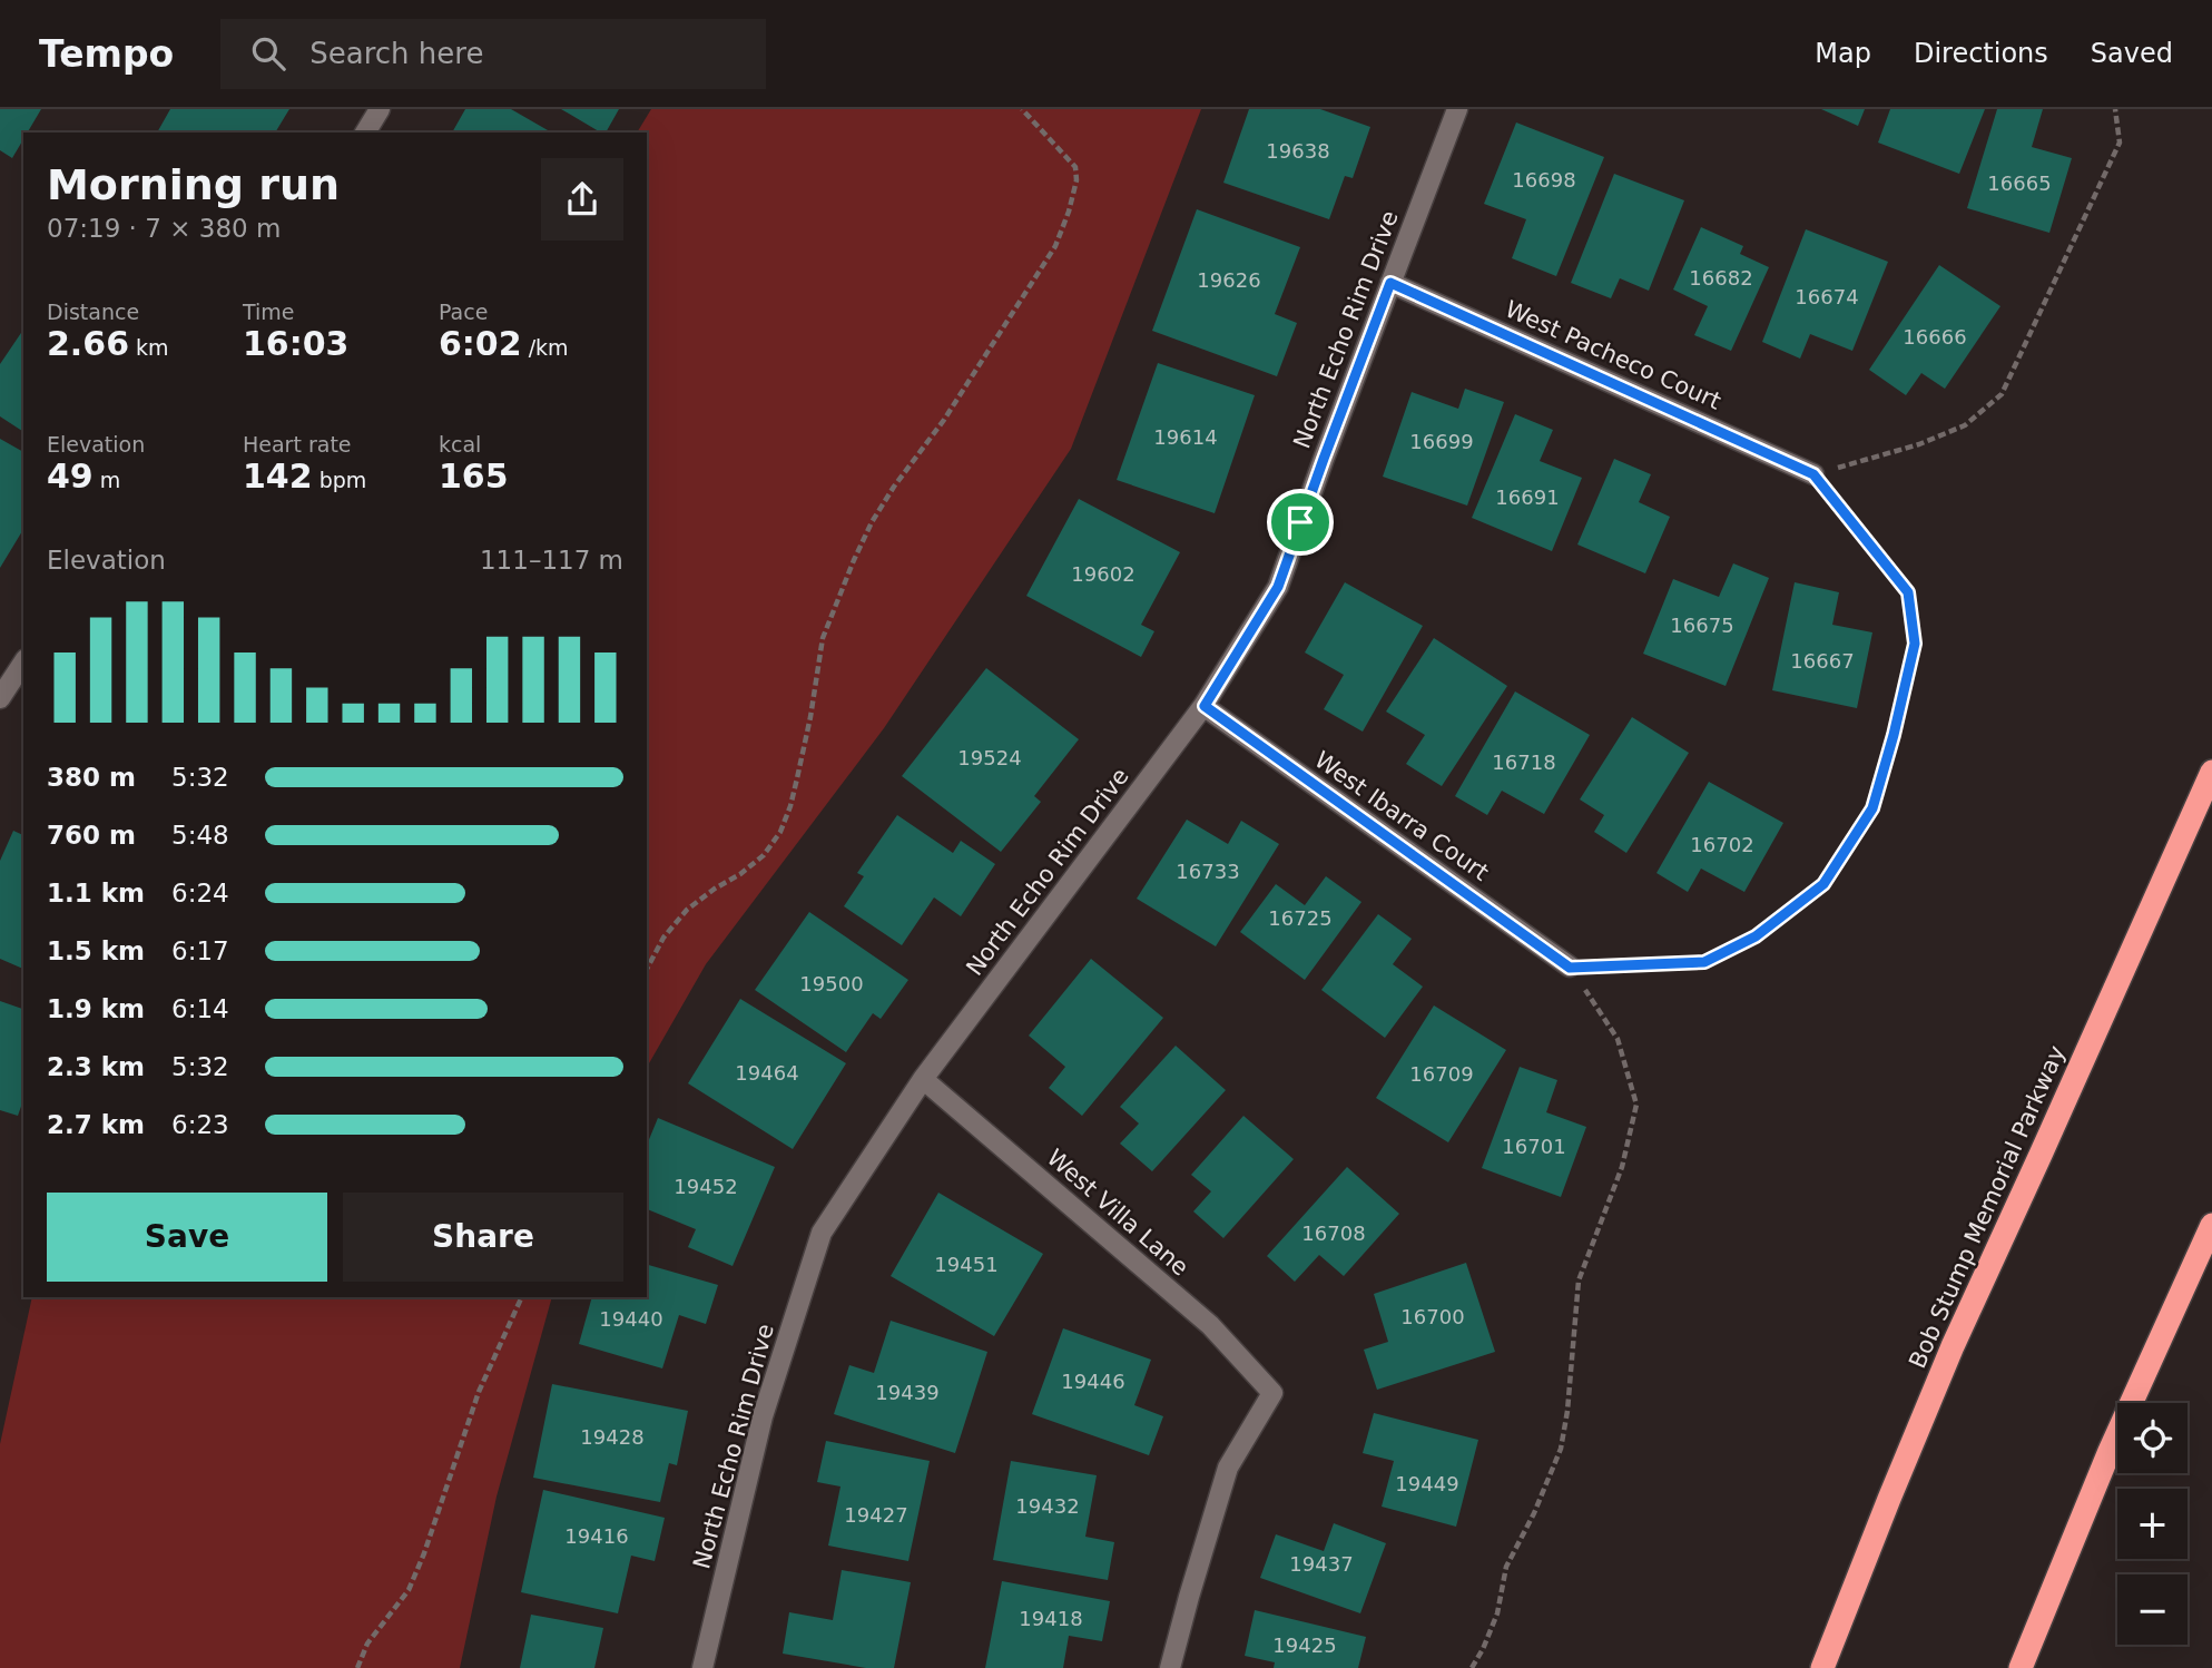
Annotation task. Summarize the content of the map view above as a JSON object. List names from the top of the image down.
{
  "streets": {
    "highway": ["Bob Stump Memorial Parkway"],
    "street": [
      "North Echo Rim Drive",
      "West Pacheco Court",
      "West Ibarra Court",
      "West Villa Lane"
    ]
  },
  "crossings": [
    ["North Echo Rim Drive", "West Pacheco Court"],
    ["North Echo Rim Drive", "West Ibarra Court"],
    ["North Echo Rim Drive", "West Villa Lane"]
  ],
  "house_numbers": [
    "19638",
    "16698",
    "16665",
    "16682",
    "19626",
    "16674",
    "16666",
    "19614",
    "16699",
    "16691",
    "19602",
    "16675",
    "16667",
    "19524",
    "16718",
    "16702",
    "16733",
    "16725",
    "19500",
    "19464",
    "16709",
    "16701",
    "19452",
    "16708",
    "19451",
    "16700",
    "19440",
    "19446",
    "19439",
    "19428",
    "19449",
    "19432",
    "19427",
    "19416",
    "19437",
    "19418",
    "19425"
  ],
  "page": {
    "header": "Tempo",
    "search": "Search here",
    "nav": ["Map", "Directions", "Saved"],
    "heading": ["Morning run", "07:19 · 7 × 380 m"],
    "stats": [
      ["Distance", "2.66 km"],
      ["Time", "16:03"],
      ["Pace", "6:02 /km"],
      ["Elevation", "49 m"],
      ["Heart rate", "142 bpm"],
      ["kcal", "165"]
    ],
    "chart": ["Elevation", "111–117 m"],
    "list": [
      {
        "name": "380 m",
        "note": "5:32"
      },
      {
        "name": "760 m",
        "note": "5:48"
      },
      {
        "name": "1.1 km",
        "note": "6:24"
      },
      {
        "name": "1.5 km",
        "note": "6:17"
      },
      {
        "name": "1.9 km",
        "note": "6:14"
      },
      {
        "name": "2.3 km",
        "note": "5:32"
      },
      {
        "name": "2.7 km",
        "note": "6:23"
      }
    ],
    "buttons": ["Save", "Share"],
    "map_buttons": ["+", "−"]
  }
}
